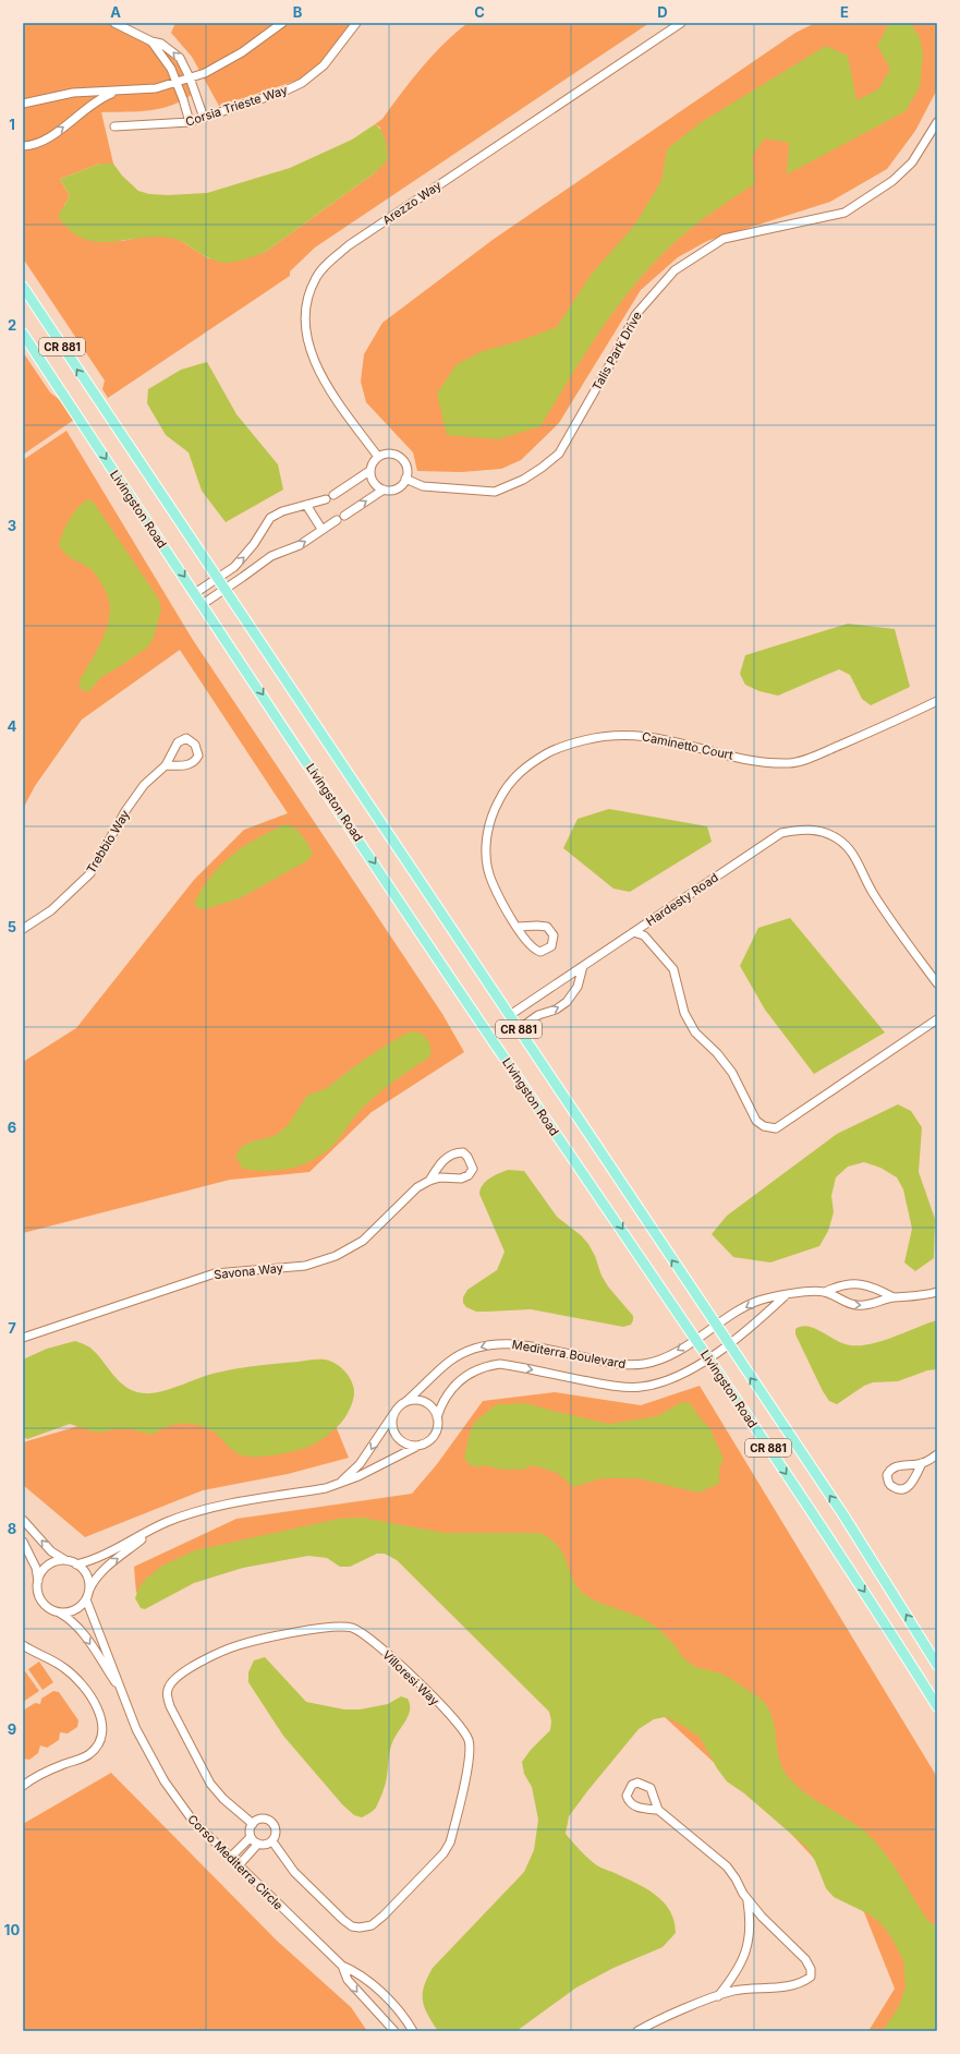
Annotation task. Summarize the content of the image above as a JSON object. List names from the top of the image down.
{
  "streets": {
    "main road": ["CR 881", "Livingston Road"],
    "street": [
      "Corsia Trieste Way",
      "Arezzo Way",
      "Talis Park Drive",
      "Caminetto Court",
      "Trebbio Way",
      "Hardesty Road",
      "Savona Way",
      "Mediterra Boulevard",
      "Villoresi Way",
      "Corso Mediterra Circle"
    ]
  },
  "crossings": [
    ["Arezzo Way", "Talis Park Drive"],
    ["Livingston Road", "Hardesty Road"],
    ["Livingston Road", "Mediterra Boulevard"]
  ],
  "grid": {
    "columns": [
      "A",
      "B",
      "C",
      "D",
      "E"
    ],
    "rows": [
      "1",
      "2",
      "3",
      "4",
      "5",
      "6",
      "7",
      "8",
      "9",
      "10"
    ]
  }
}
